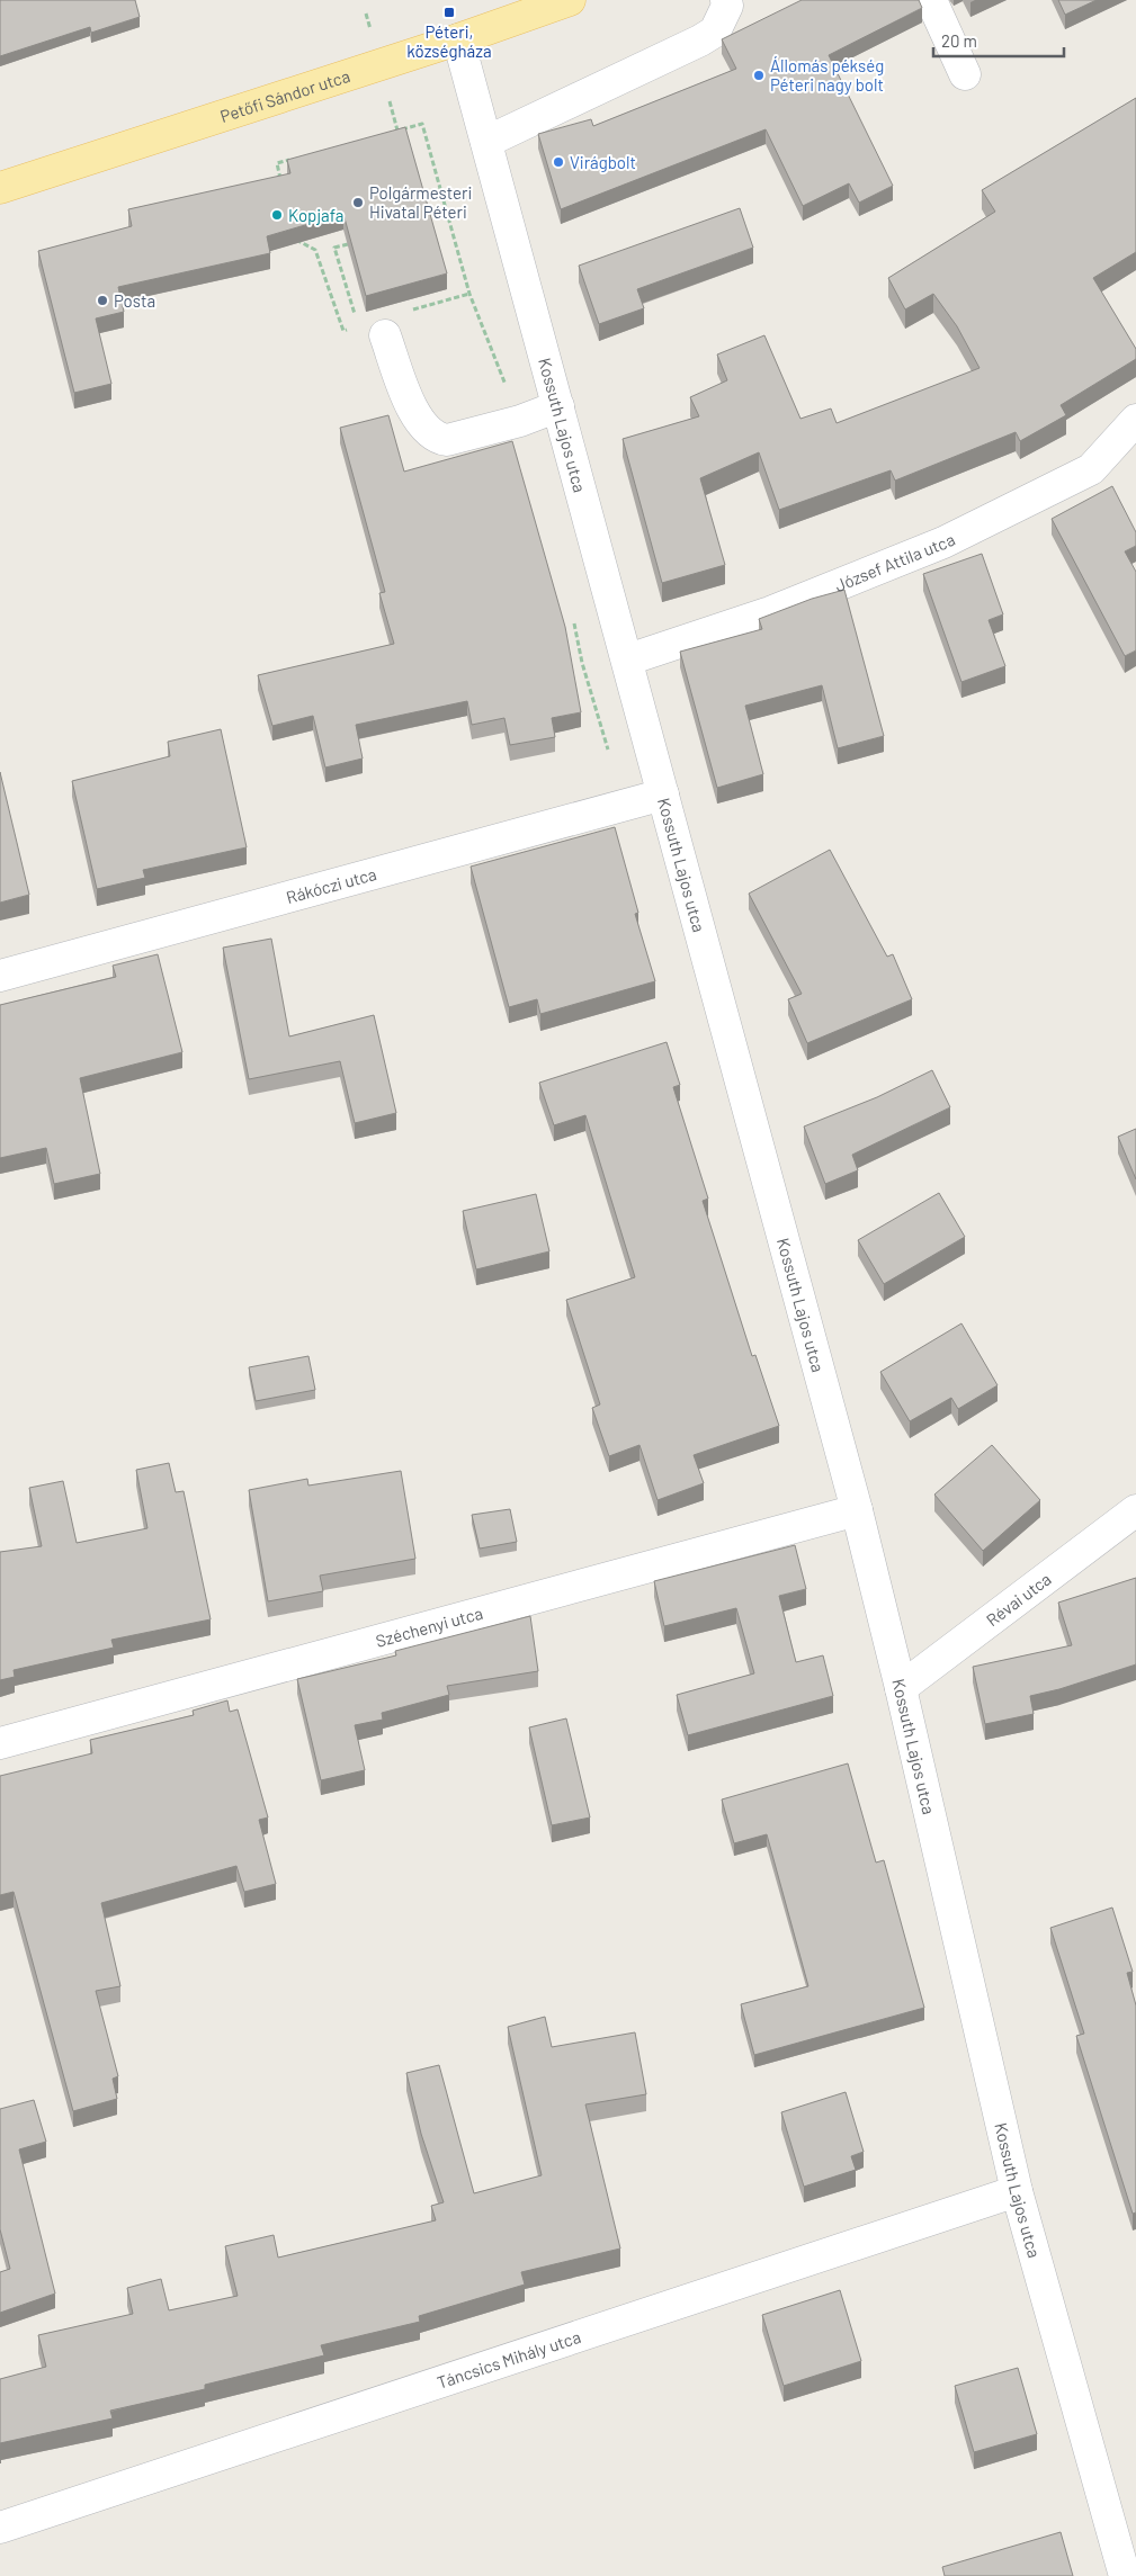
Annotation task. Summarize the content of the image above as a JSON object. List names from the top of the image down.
{
  "streets": {
    "main road": ["Petőfi Sándor utca"],
    "street": [
      "Kossuth Lajos utca",
      "József Attila utca",
      "Rákóczi utca",
      "Révai utca",
      "Széchenyi utca",
      "Táncsics Mihály utca"
    ]
  },
  "crossings": [
    ["Petőfi Sándor utca", "Kossuth Lajos utca"],
    ["Kossuth Lajos utca", "József Attila utca"],
    ["Kossuth Lajos utca", "Rákóczi utca"],
    ["Kossuth Lajos utca", "Révai utca"],
    ["Kossuth Lajos utca", "Széchenyi utca"],
    ["Kossuth Lajos utca", "Táncsics Mihály utca"]
  ],
  "places": {
    "transit": ["Péteri, községháza"],
    "other": [
      "Állomás pékség Péteri nagy bolt",
      "Virágbolt",
      "Polgármesteri Hivatal Péteri",
      "Kopjafa",
      "Posta"
    ]
  },
  "scale_bar": "20 m"
}
